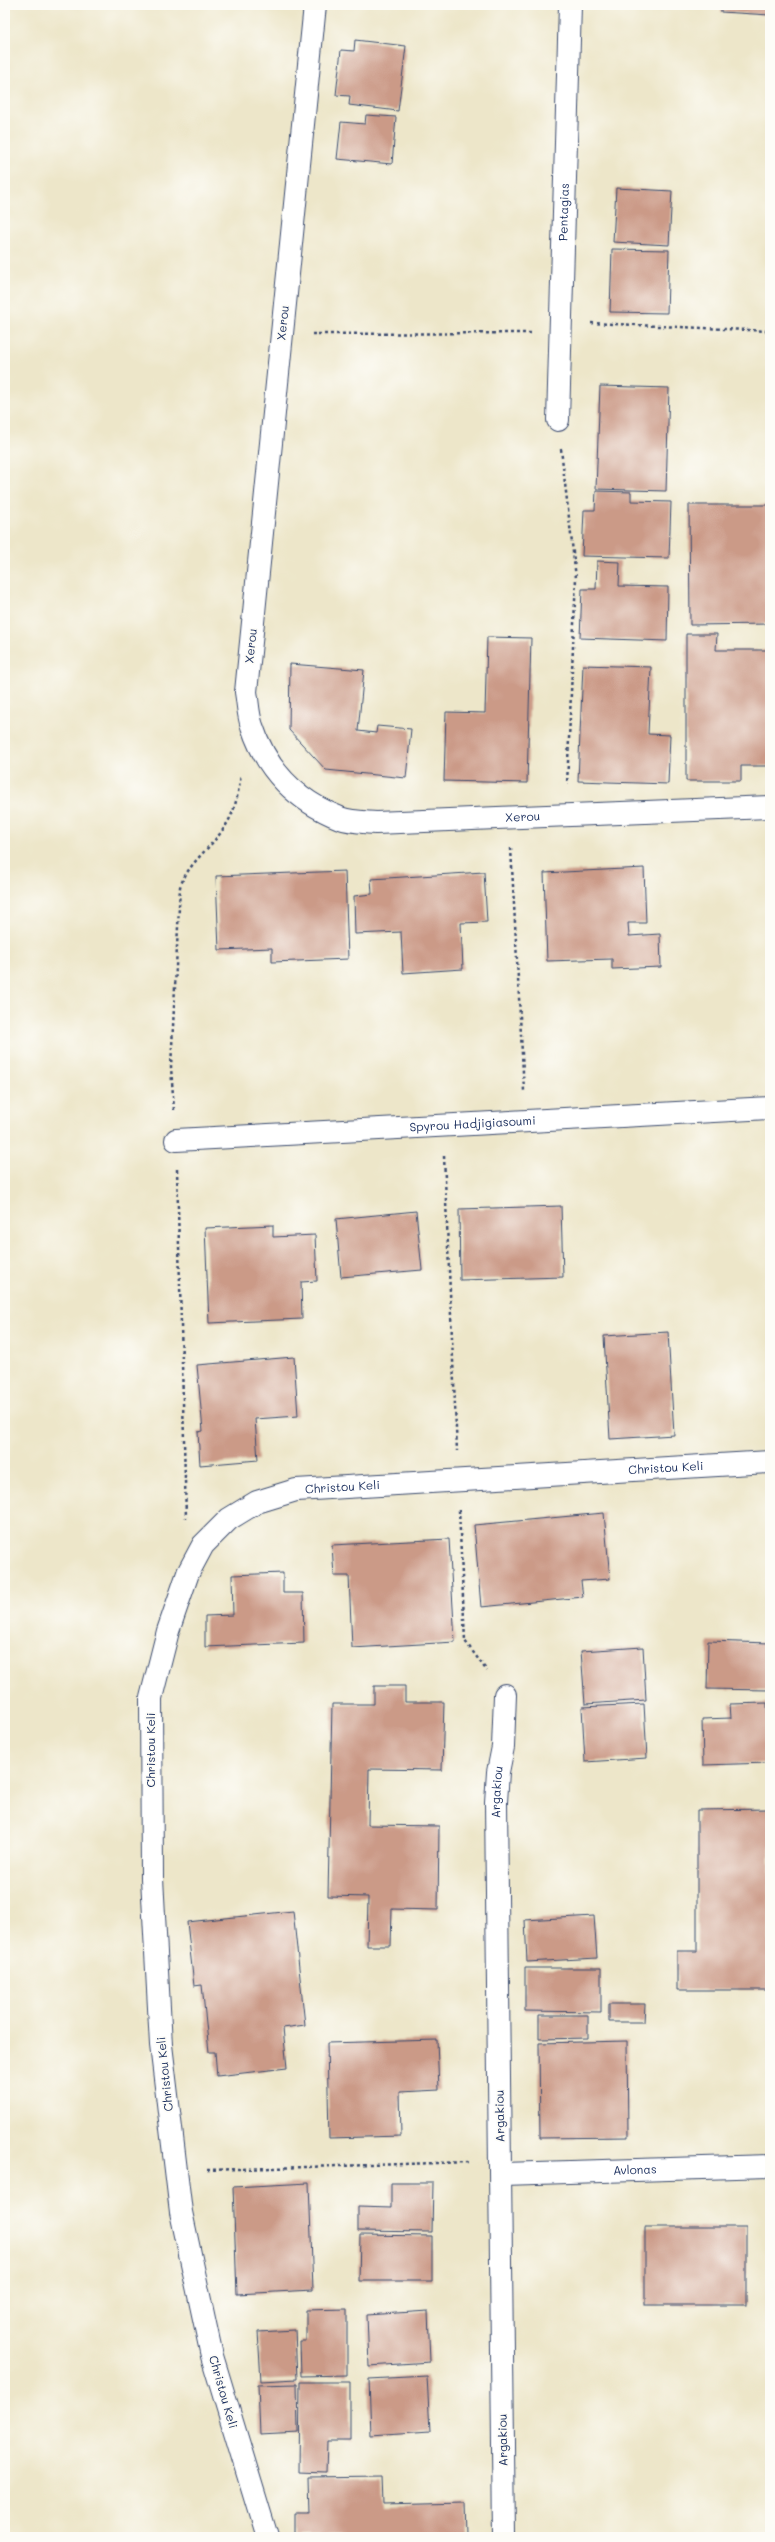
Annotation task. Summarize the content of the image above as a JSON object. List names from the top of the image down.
{
  "streets": {
    "street": [
      "Pentagias",
      "Xerou",
      "Spyrou Hadjigiasoumi",
      "Christou Keli",
      "Argakiou",
      "Avlonas"
    ]
  },
  "crossings": [
    ["Argakiou", "Avlonas"]
  ]
}
